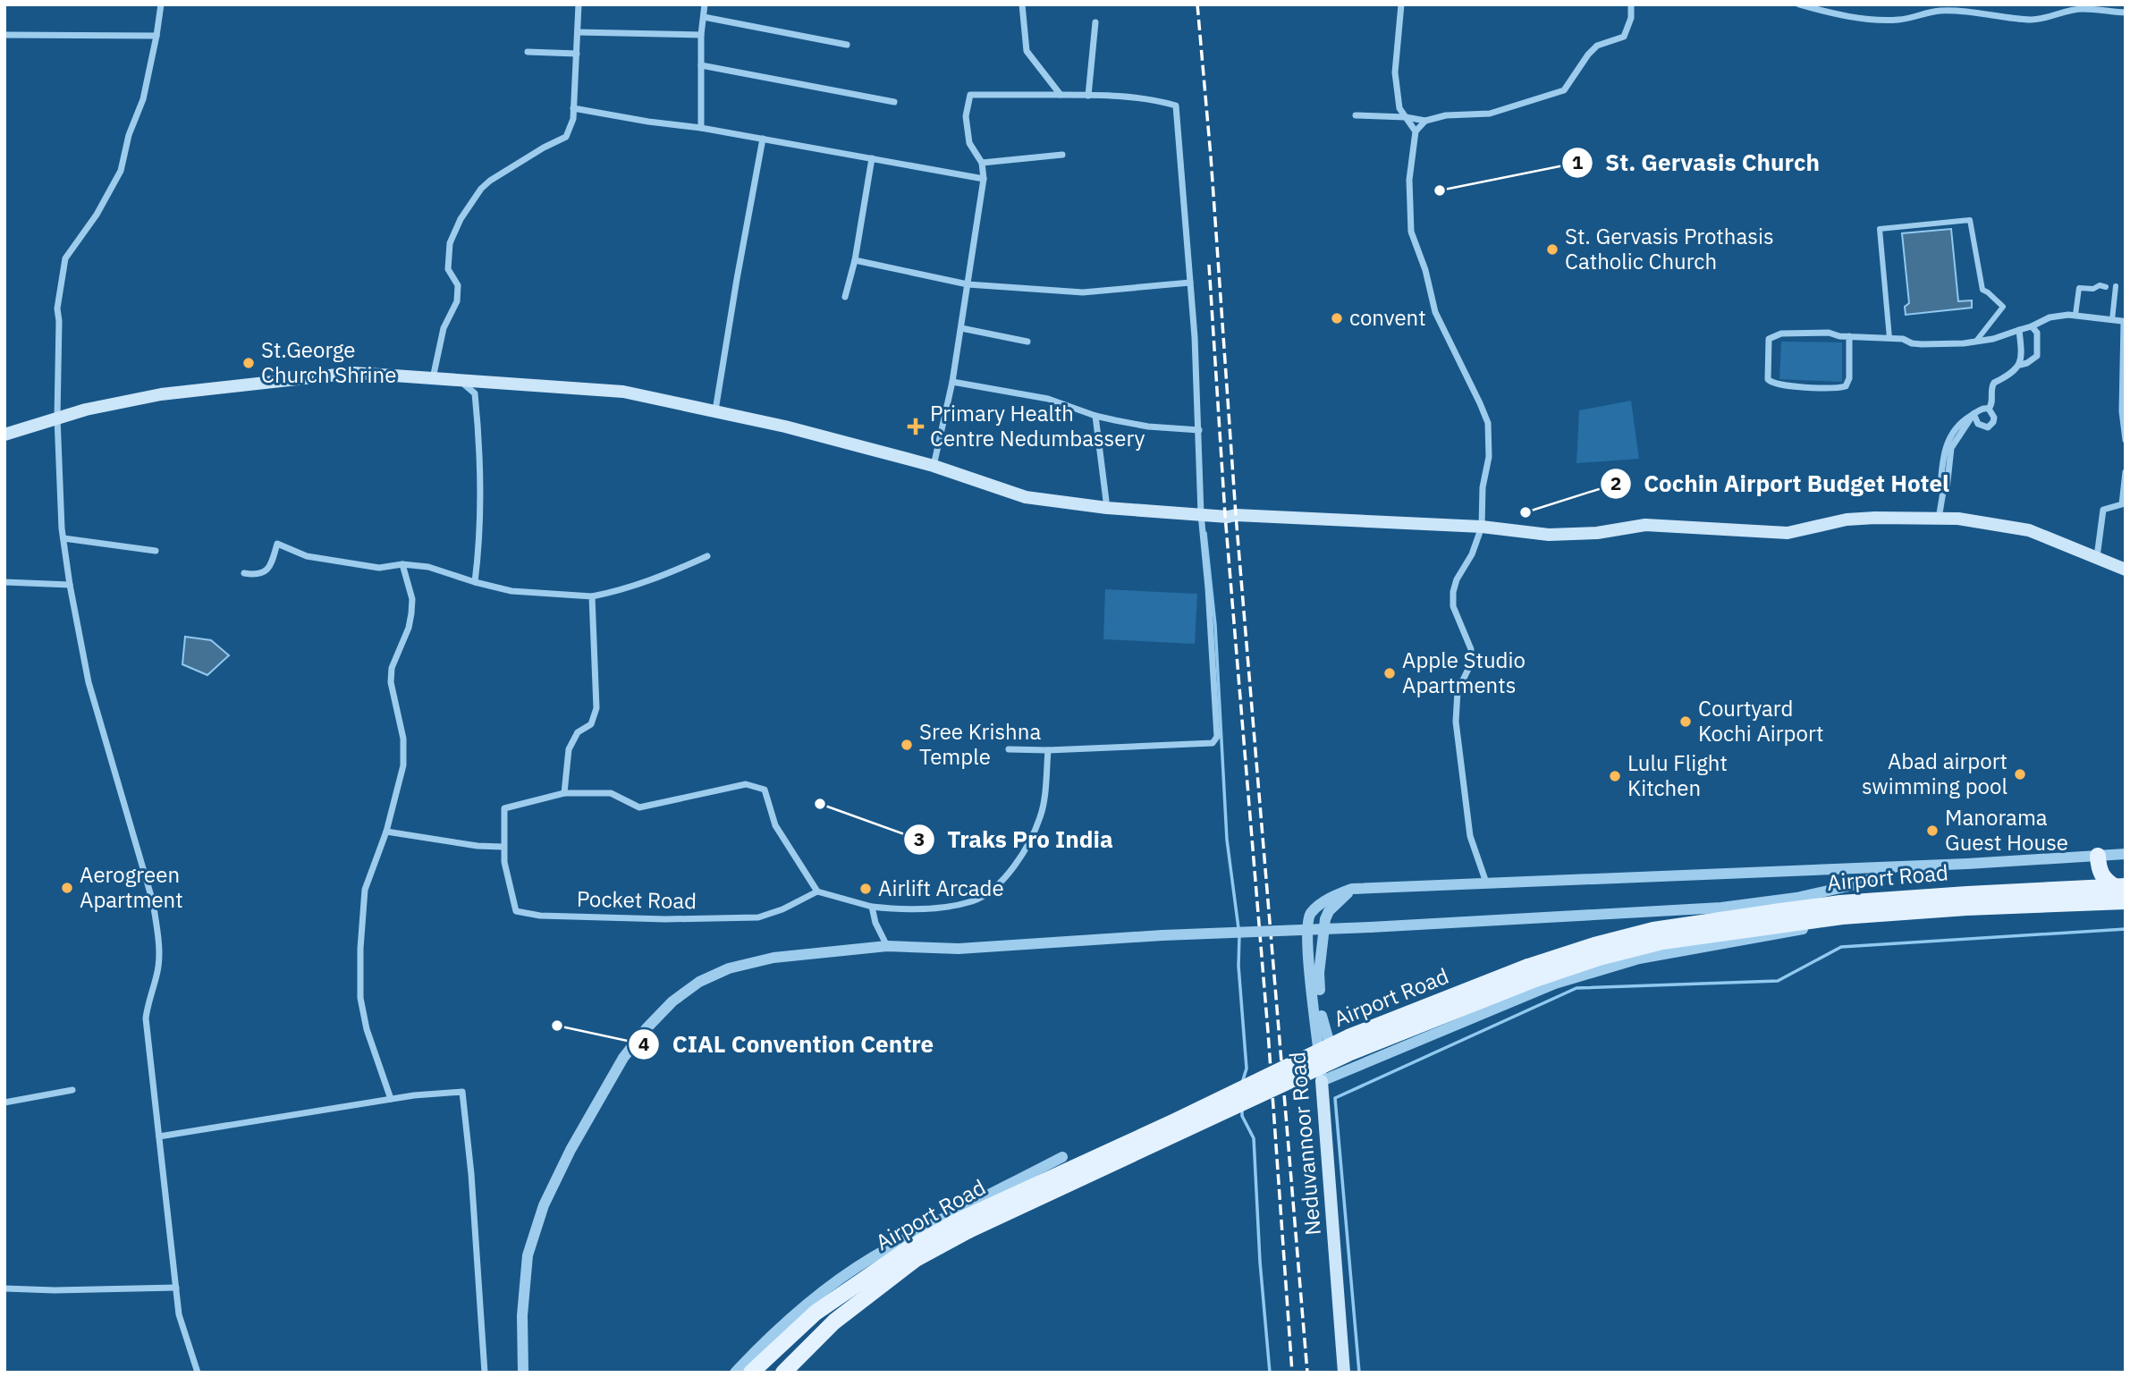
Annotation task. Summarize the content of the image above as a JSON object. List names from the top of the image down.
{
  "streets": {
    "main road": ["Airport Road", "Neduvannoor Road"],
    "street": ["Pocket Road"]
  },
  "places": {
    "other": [
      "St. Gervasis Church",
      "St. Gervasis Prothasis Catholic Church",
      "convent",
      "St.George Church Shrine",
      "Cochin Airport Budget Hotel",
      "Apple Studio Apartments",
      "Courtyard Kochi Airport",
      "Sree Krishna Temple",
      "Abad airport swimming pool",
      "Lulu Flight Kitchen",
      "Traks Pro India",
      "Manorama Guest House",
      "Aerogreen Apartment",
      "Airlift Arcade",
      "CIAL Convention Centre"
    ],
    "health": ["Primary Health Centre Nedumbassery"]
  }
}
